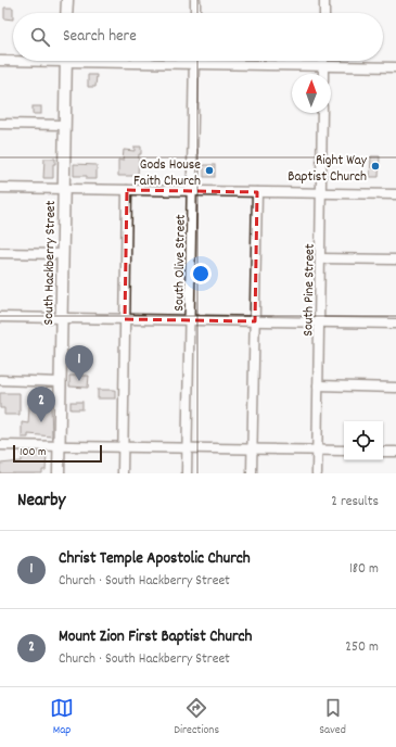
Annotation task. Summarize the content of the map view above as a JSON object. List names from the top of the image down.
{
  "streets": {
    "main road": ["South Hackberry Street"],
    "street": ["South Olive Street", "South Pine Street"]
  },
  "places": ["Right Way Baptist Church", "Gods House Faith Church"],
  "scale_bar": "100 m",
  "north": "top",
  "page": {
    "search": "Search here",
    "pins": ["1", "2"],
    "scale": "100 m",
    "heading": ["Nearby", "2 results"],
    "list": [
      {
        "mark": "1",
        "name": "Christ Temple Apostolic Church",
        "note": "Church · South Hackberry Street",
        "value": "180 m"
      },
      {
        "mark": "2",
        "name": "Mount Zion First Baptist Church",
        "note": "Church · South Hackberry Street",
        "value": "250 m"
      }
    ],
    "nav": ["Map", "Directions", "Saved"]
  }
}
